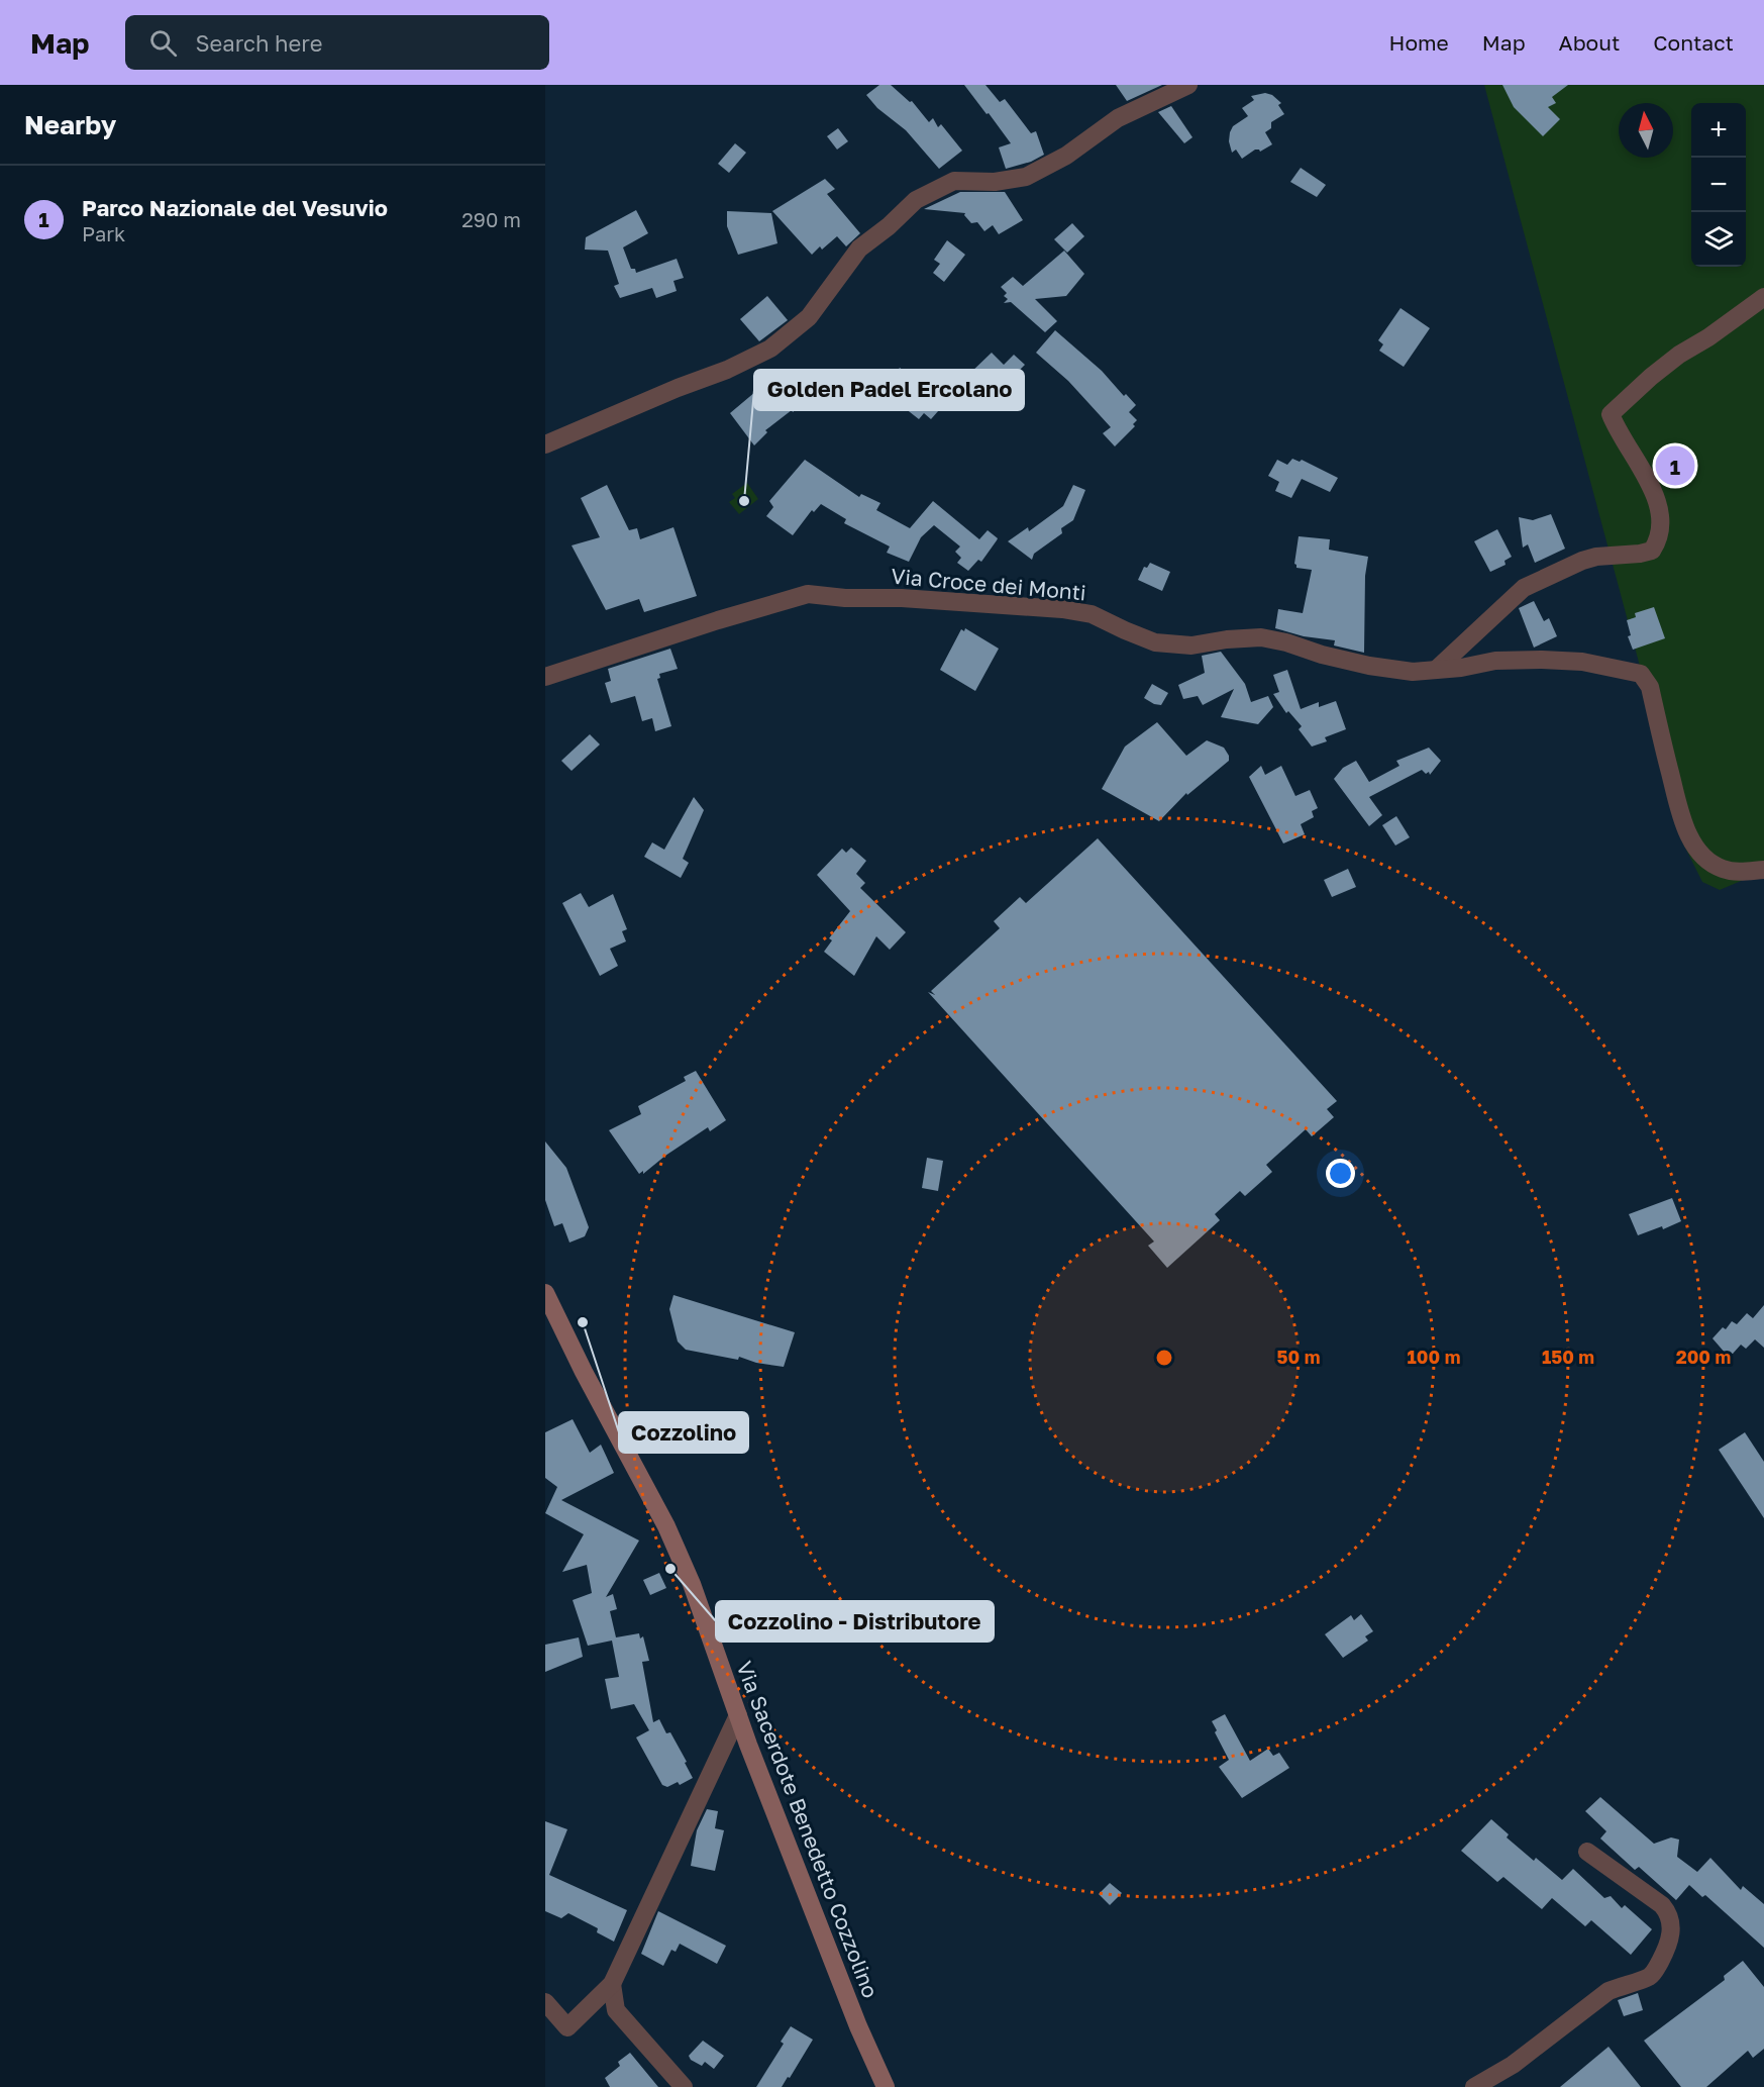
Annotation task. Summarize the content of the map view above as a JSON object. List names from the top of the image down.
{
  "streets": {
    "main road": ["Via Sacerdote Benedetto Cozzolino"],
    "street": ["Via Croce dei Monti"]
  },
  "places": ["Golden Padel Ercolano", "Cozzolino", "Cozzolino - Distributore"],
  "north": "top",
  "page": {
    "header": "Map",
    "search": "Search here",
    "nav": [
      "Home",
      "Map",
      "About",
      "Contact"
    ],
    "heading": "Nearby",
    "map_buttons": ["+", "−"],
    "list": [
      {
        "mark": "1",
        "name": "Parco Nazionale del Vesuvio",
        "note": "Park",
        "value": "290 m"
      }
    ],
    "pins": "1"
  },
  "rings": [
    "50 m",
    "100 m",
    "150 m",
    "200 m"
  ]
}
